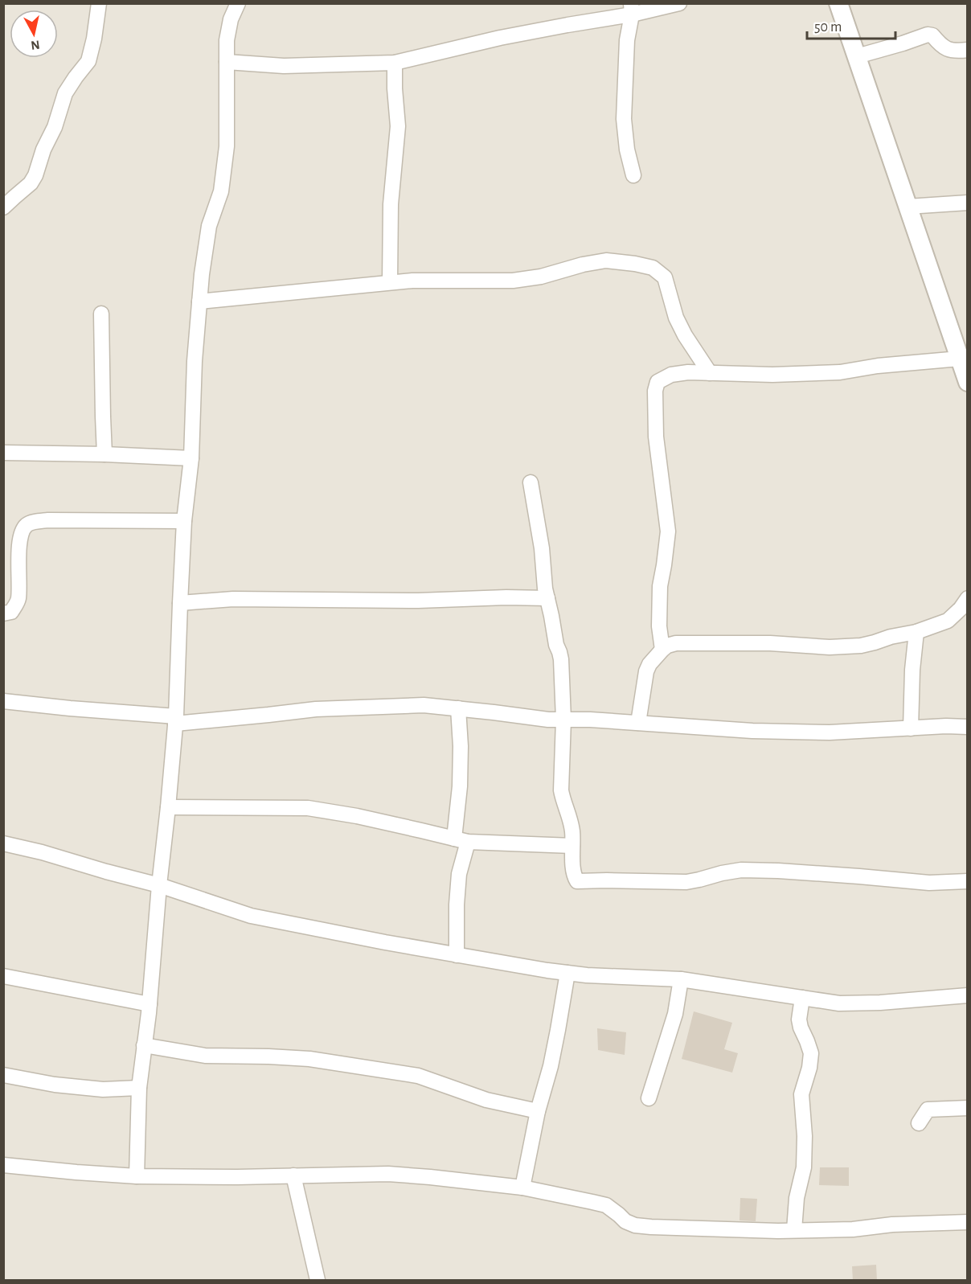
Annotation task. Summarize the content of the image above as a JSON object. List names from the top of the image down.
{
  "scale_bar": "50 m",
  "north": "bottom"
}
